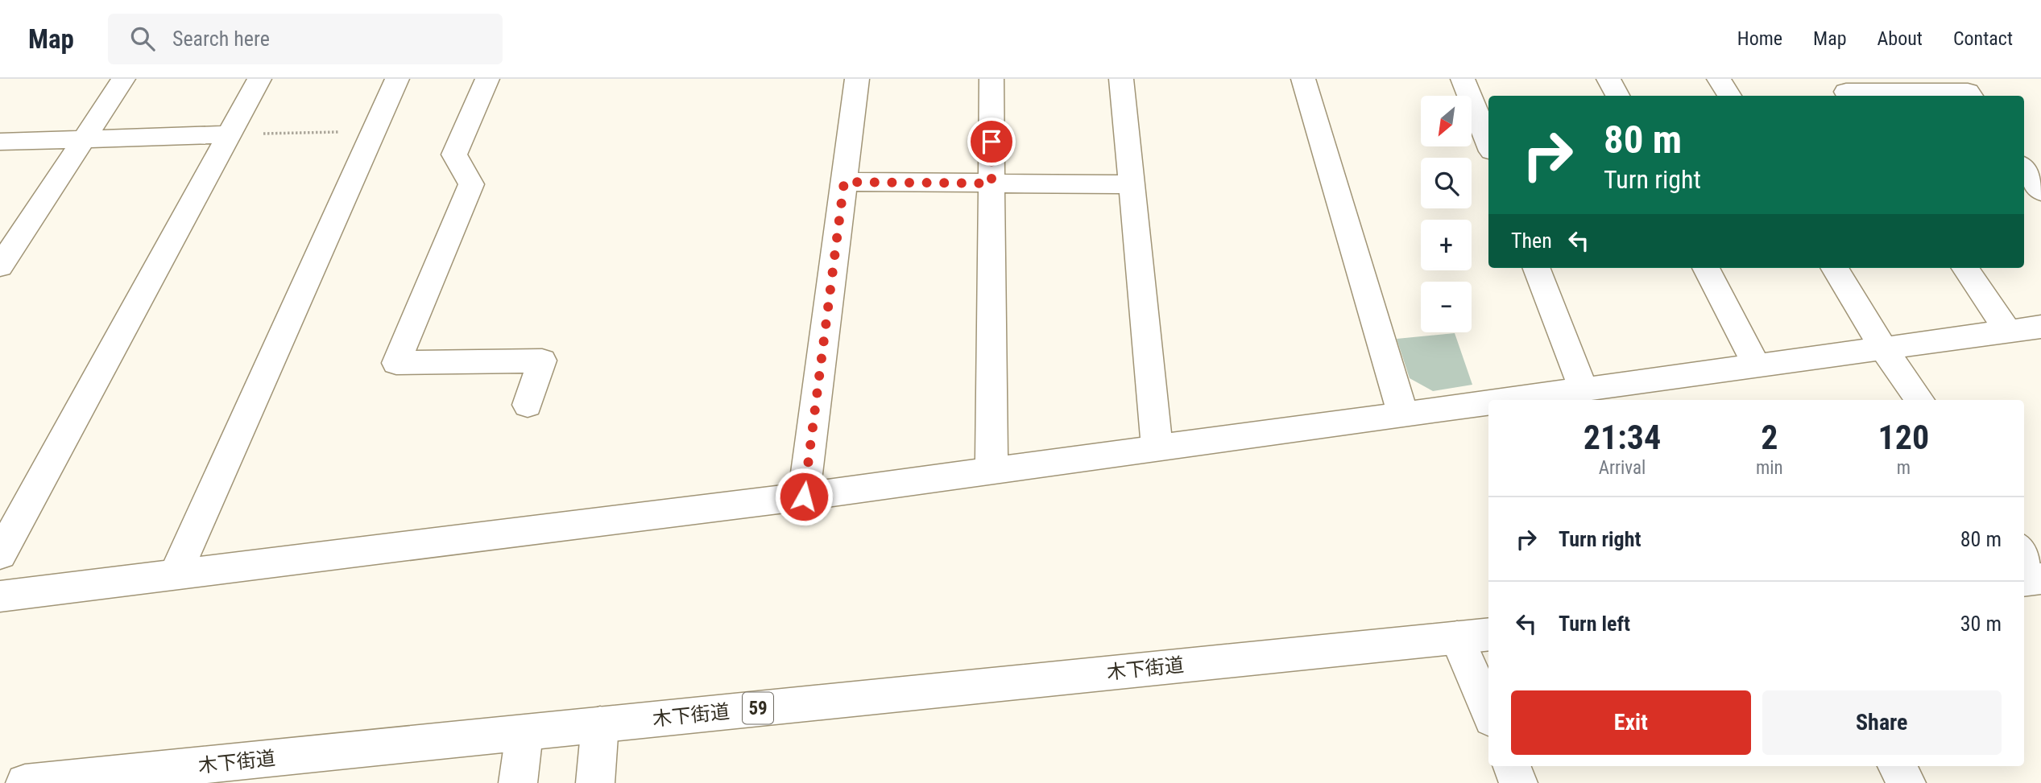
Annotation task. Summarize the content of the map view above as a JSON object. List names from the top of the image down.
{
  "streets": {
    "street": ["木下街道", "59"]
  },
  "north": "bottom left",
  "page": {
    "header": "Map",
    "search": "Search here",
    "nav": [
      "Home",
      "Map",
      "About",
      "Contact"
    ],
    "map_buttons": ["+", "−"],
    "turn": ["80 m", "Turn right"],
    "then": "Then",
    "eta": [
      "21:34",
      "Arrival",
      "2",
      "min",
      "120",
      "m"
    ],
    "list": [
      {
        "name": "Turn right",
        "value": "80 m"
      },
      {
        "name": "Turn left",
        "value": "30 m"
      }
    ],
    "buttons": ["Exit", "Share"]
  }
}
